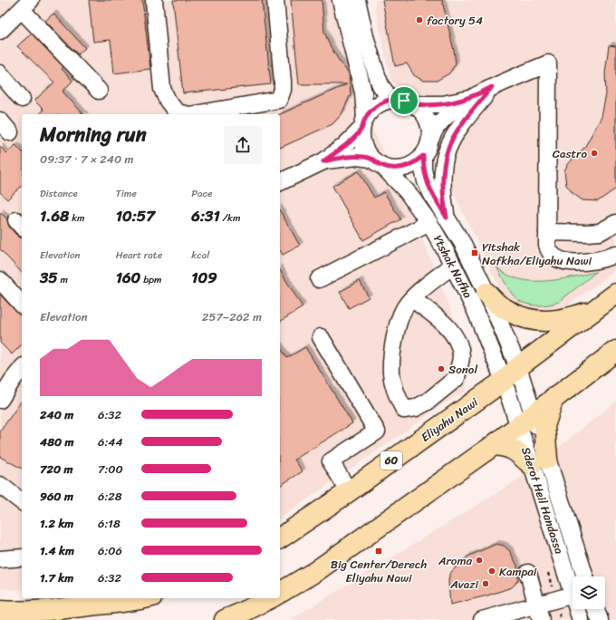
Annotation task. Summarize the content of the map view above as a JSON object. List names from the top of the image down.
{
  "streets": {
    "highway": ["Eliyahu Nawi", "60"],
    "street": ["Ytshak Nafha", "Sderot Heil Handassa"]
  },
  "crossings": [
    ["Ytshak Nafha", "Eliyahu Nawi"],
    ["Ytshak Nafha", "Sderot Heil Handassa"],
    ["Eliyahu Nawi", "Sderot Heil Handassa"]
  ],
  "places": {
    "other": [
      "factory 54",
      "Castro",
      "Sonol",
      "Aroma",
      "Kampai",
      "Avazi"
    ],
    "transit": ["Yitshak Nafkha/Eliyahu Nawi", "Big Center/Derech Eliyahu Nawi"]
  },
  "page": {
    "heading": ["Morning run", "09:37 · 7 × 240 m"],
    "stats": [
      ["Distance", "1.68 km"],
      ["Time", "10:57"],
      ["Pace", "6:31 /km"],
      ["Elevation", "35 m"],
      ["Heart rate", "160 bpm"],
      ["kcal", "109"]
    ],
    "chart": ["Elevation", "257–262 m"],
    "list": [
      {
        "name": "240 m",
        "note": "6:32"
      },
      {
        "name": "480 m",
        "note": "6:44"
      },
      {
        "name": "720 m",
        "note": "7:00"
      },
      {
        "name": "960 m",
        "note": "6:28"
      },
      {
        "name": "1.2 km",
        "note": "6:18"
      },
      {
        "name": "1.4 km",
        "note": "6:06"
      },
      {
        "name": "1.7 km",
        "note": "6:32"
      }
    ]
  }
}
